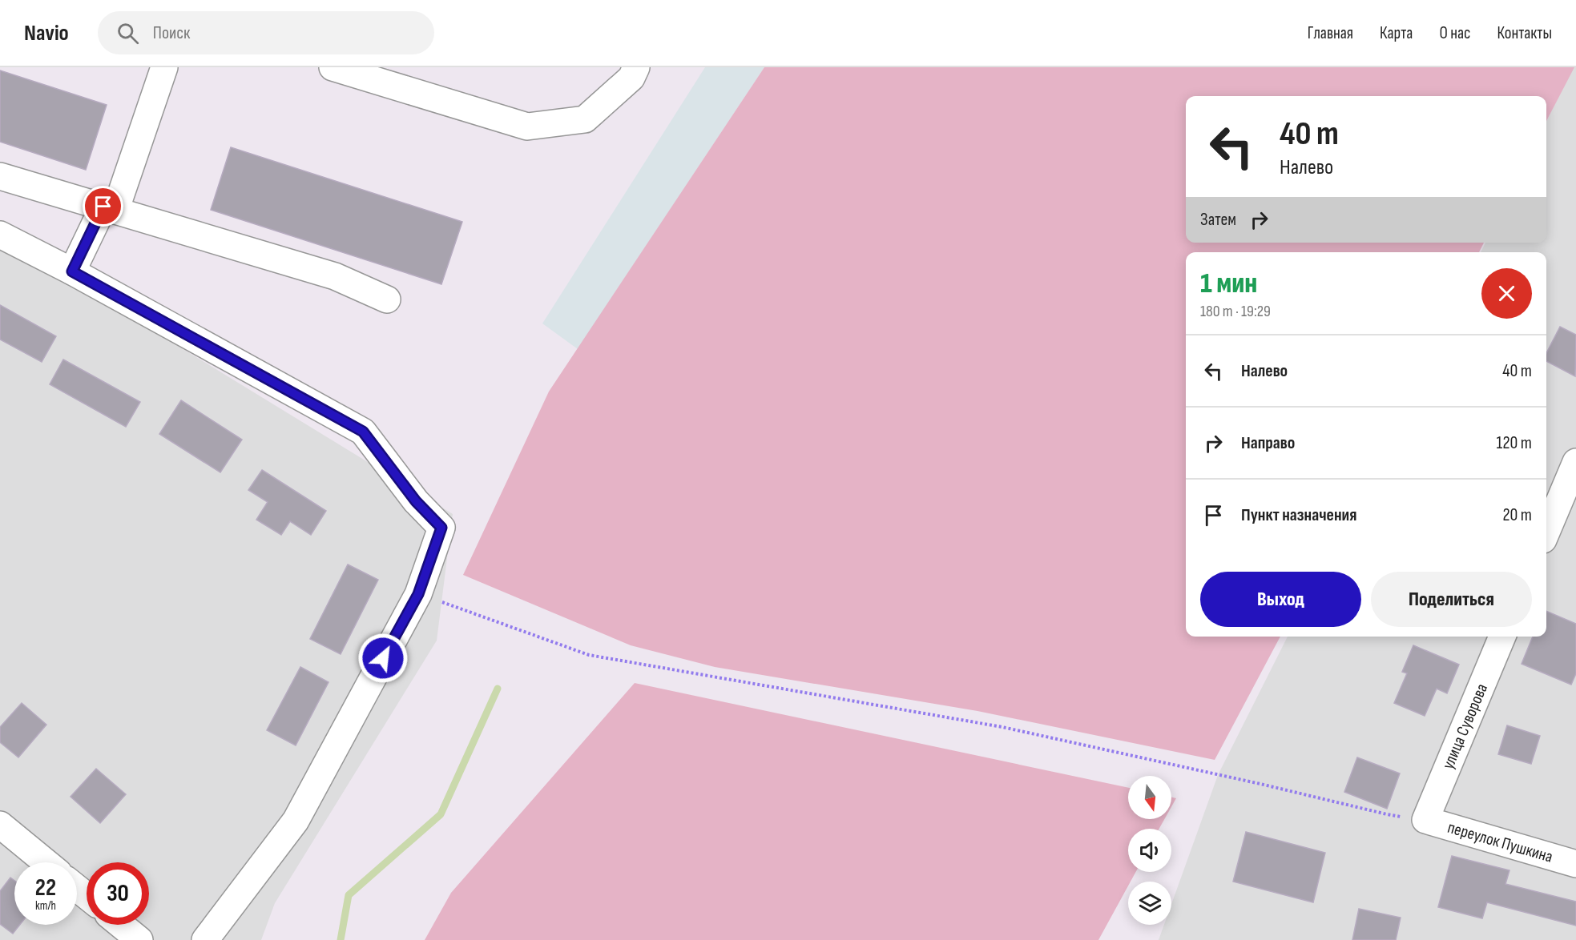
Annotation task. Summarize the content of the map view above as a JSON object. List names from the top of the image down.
{
  "streets": {
    "street": ["улица Суворова", "переулок Пушкина"]
  },
  "crossings": [
    ["улица Суворова", "переулок Пушкина"]
  ],
  "north": "bottom",
  "page": {
    "header": "Navio",
    "search": "Поиск",
    "nav": [
      "Главная",
      "Карта",
      "О нас",
      "Контакты"
    ],
    "turn": ["40 m", "Налево"],
    "then": "Затем",
    "heading": ["1 мин", "180 m · 19:29"],
    "list": [
      {
        "name": "Налево",
        "value": "40 m"
      },
      {
        "name": "Направо",
        "value": "120 m"
      },
      {
        "name": "Пункт назначения",
        "value": "20 m"
      }
    ],
    "buttons": ["Выход", "Поделиться"],
    "speed": "22 km/h",
    "limit": "30"
  }
}
